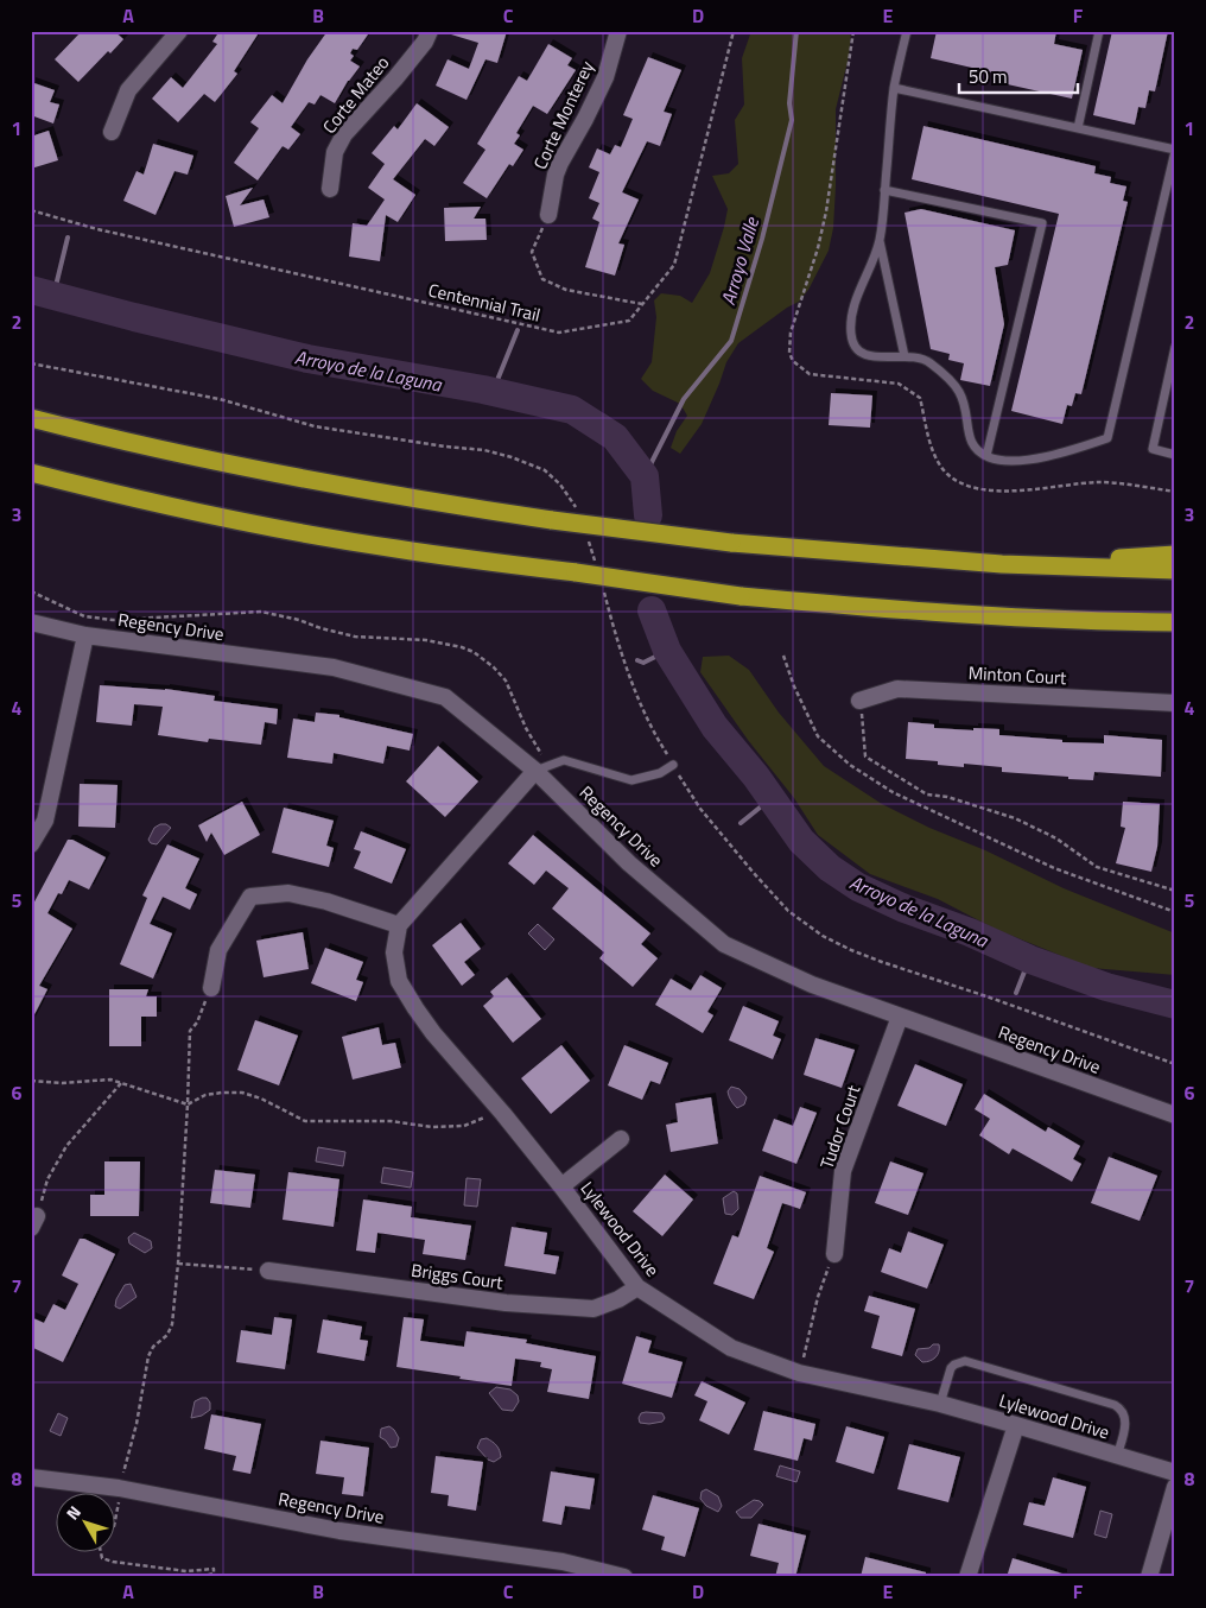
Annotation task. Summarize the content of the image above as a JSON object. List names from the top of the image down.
{
  "streets": {
    "street": [
      "Corte Mateo",
      "Corte Monterey",
      "Regency Drive",
      "Minton Court",
      "Tudor Court",
      "Lylewood Drive",
      "Briggs Court"
    ],
    "path": ["Centennial Trail"]
  },
  "crossings": [
    ["Regency Drive", "Tudor Court"],
    ["Lylewood Drive", "Briggs Court"]
  ],
  "water": ["Arroyo Valle", "Arroyo de la Laguna"],
  "scale_bar": "50 m",
  "north": "top left",
  "grid": {
    "columns": [
      "A",
      "B",
      "C",
      "D",
      "E",
      "F"
    ],
    "rows": [
      "1",
      "2",
      "3",
      "4",
      "5",
      "6",
      "7",
      "8"
    ]
  }
}
